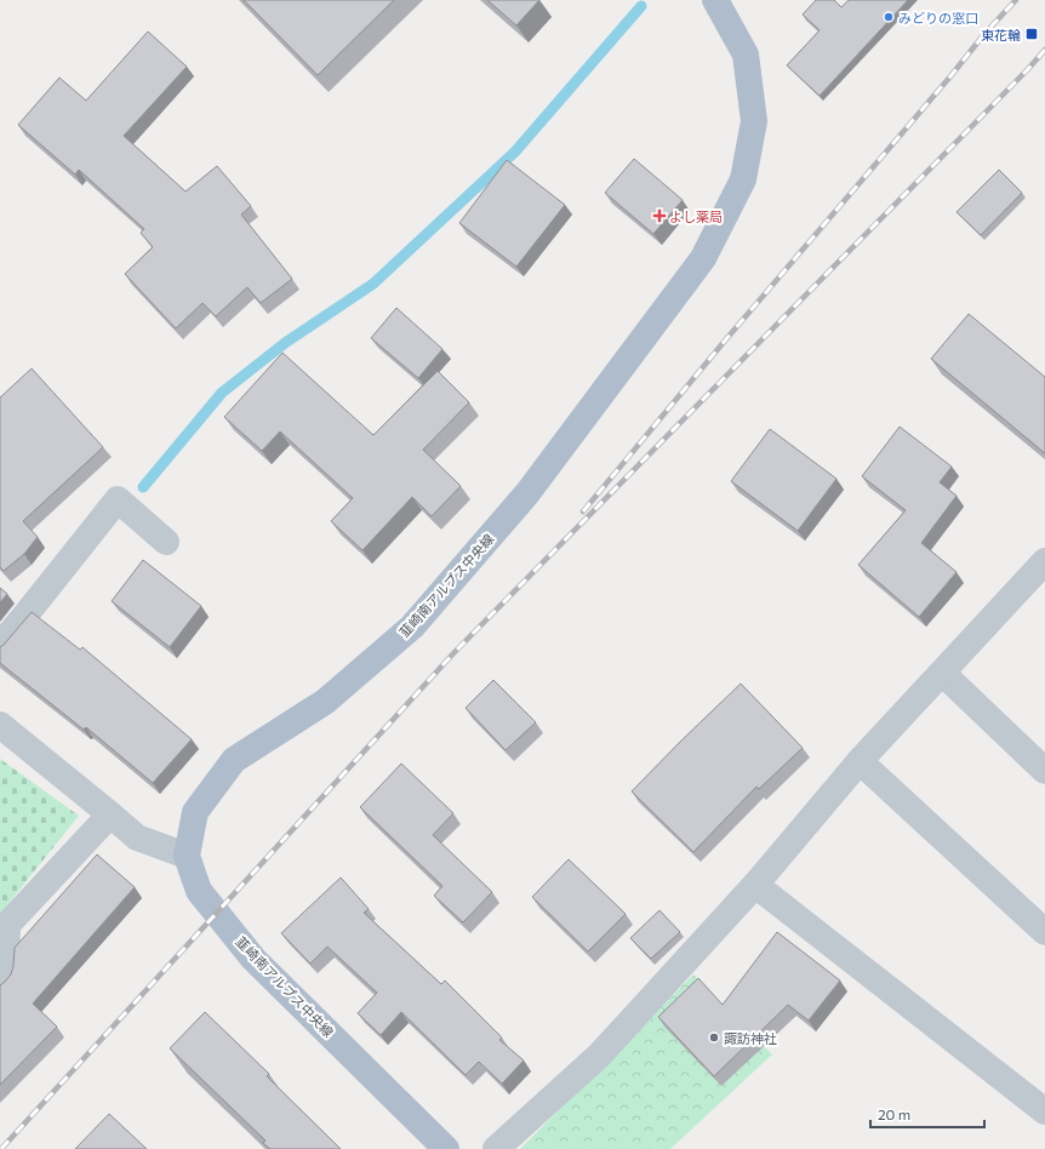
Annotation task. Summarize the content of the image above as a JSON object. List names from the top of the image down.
{
  "streets": {
    "main road": ["韮崎南アルプス中央線"]
  },
  "places": {
    "other": ["みどりの窓口", "諏訪神社"],
    "transit": ["東花輪"],
    "health": ["よし薬局"]
  },
  "scale_bar": "20 m"
}
